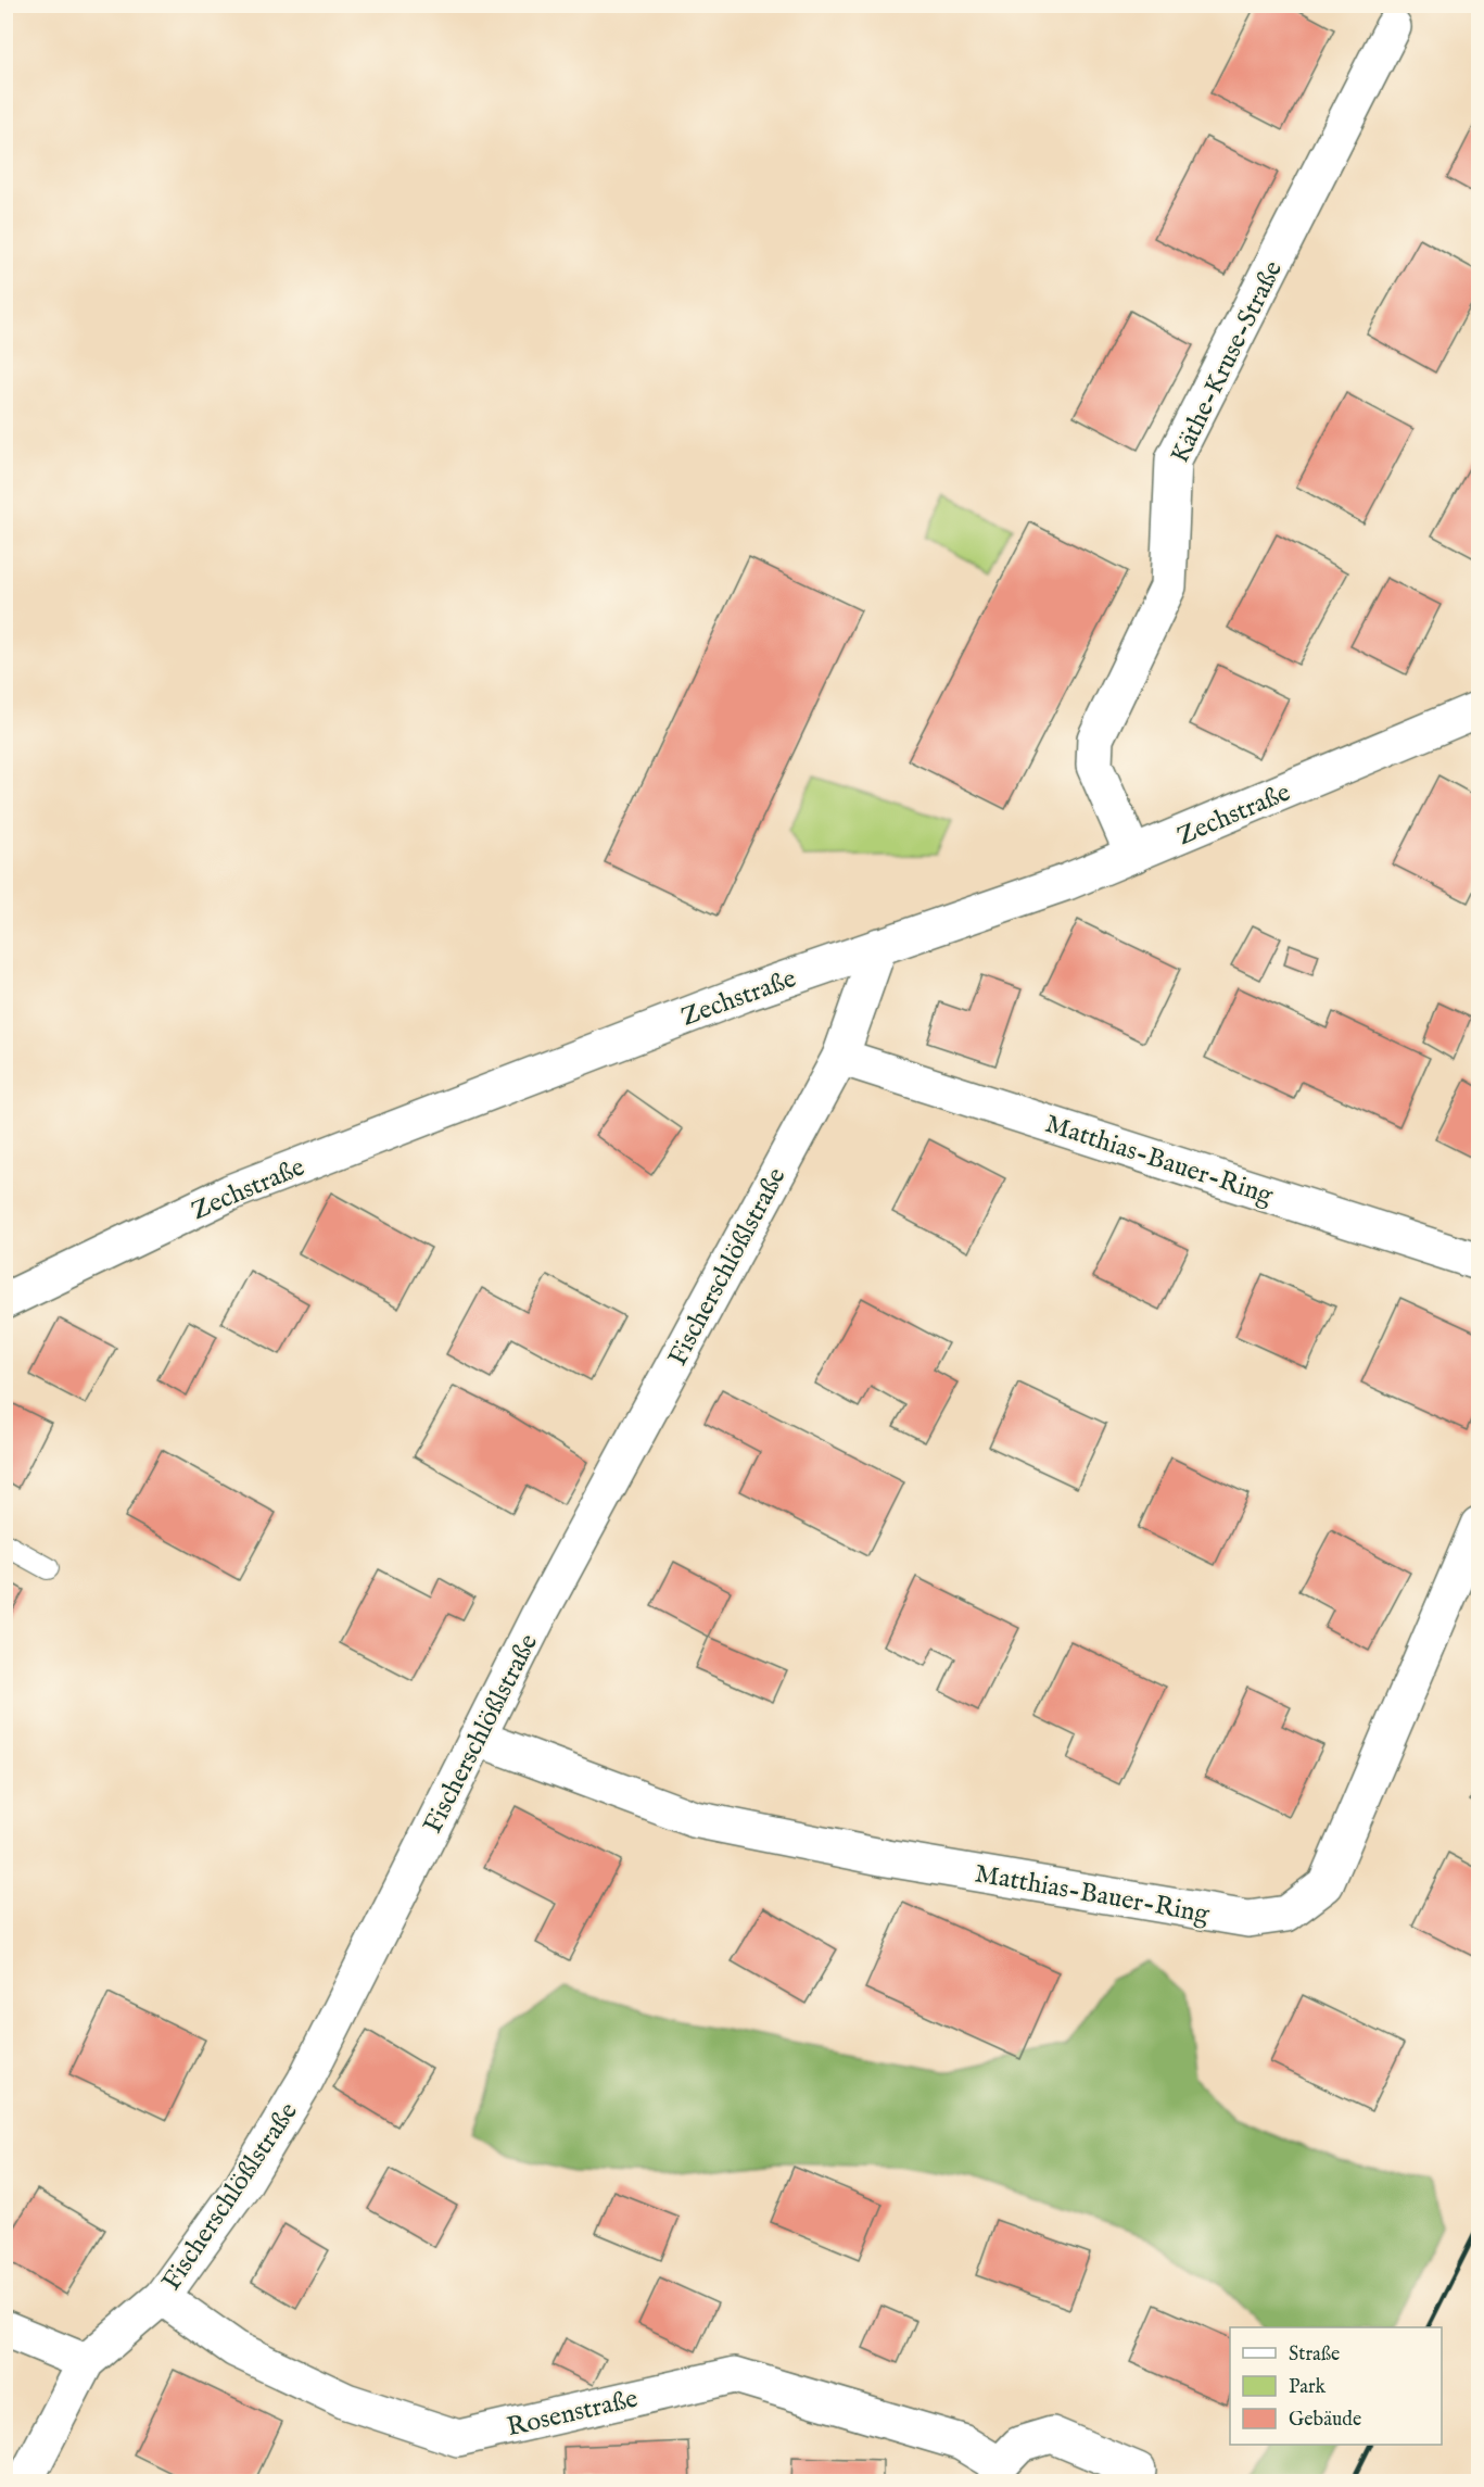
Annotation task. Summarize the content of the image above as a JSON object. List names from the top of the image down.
{
  "streets": {
    "street": [
      "Käthe-Kruse-Straße",
      "Zechstraße",
      "Matthias-Bauer-Ring",
      "Fischerschlößlstraße",
      "Rosenstraße"
    ]
  },
  "crossings": [
    ["Käthe-Kruse-Straße", "Zechstraße"],
    ["Zechstraße", "Fischerschlößlstraße"],
    ["Matthias-Bauer-Ring", "Fischerschlößlstraße"],
    ["Fischerschlößlstraße", "Rosenstraße"]
  ],
  "legend": ["Straße", "Park", "Gebäude"]
}
